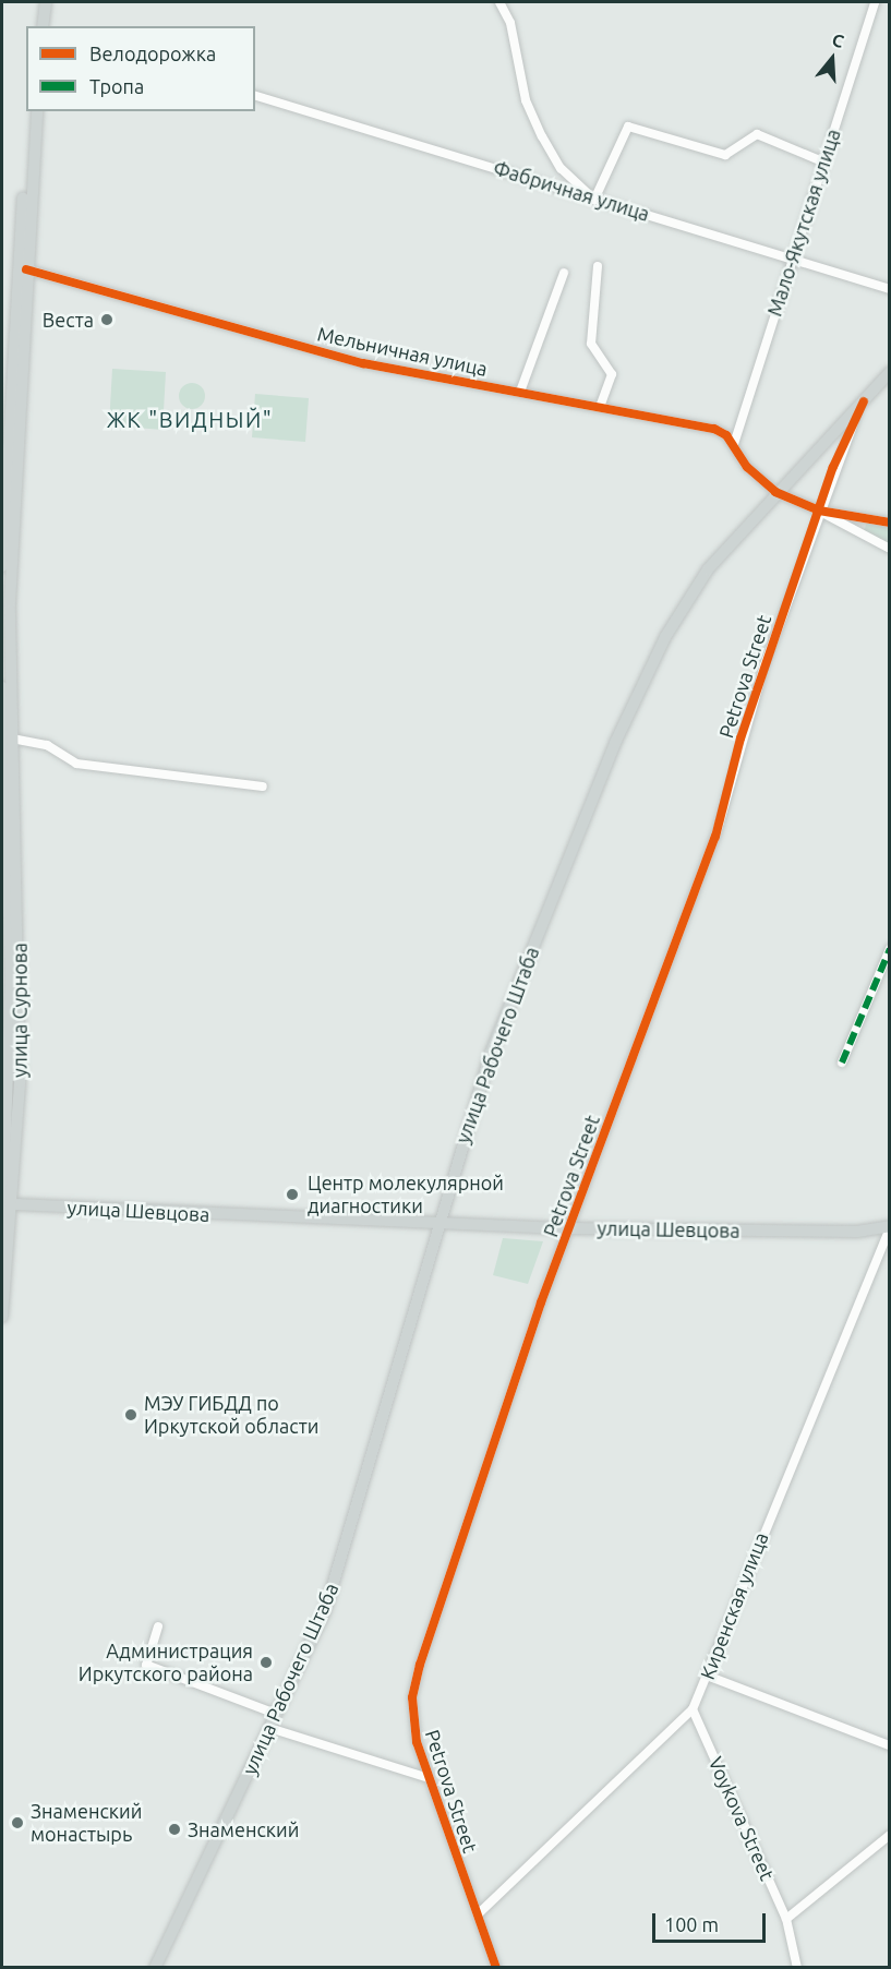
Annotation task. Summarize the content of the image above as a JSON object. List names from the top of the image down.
{
  "streets": {
    "main road": ["улица Сурнова", "улица Рабочего Штаба", "улица Шевцова"],
    "street": [
      "Фабричная улица",
      "Мало-Якутская улица",
      "Мельничная улица",
      "Petrova Street",
      "Киренская улица",
      "Voykova Street"
    ]
  },
  "crossings": [
    ["Фабричная улица", "Мало-Якутская улица"],
    ["Мало-Якутская улица", "Мельничная улица"],
    ["Мельничная улица", "улица Сурнова"],
    ["Petrova Street", "улица Рабочего Штаба"],
    ["Petrova Street", "улица Шевцова"],
    ["Petrova Street", "Киренская улица"],
    ["улица Сурнова", "улица Шевцова"],
    ["улица Рабочего Штаба", "улица Шевцова"],
    ["улица Шевцова", "Киренская улица"],
    ["Киренская улица", "Voykova Street"]
  ],
  "districts": ["ЖК \"ВИДНЫЙ\""],
  "places": [
    "Веста",
    "Центр молекулярной диагностики",
    "МЭУ ГИБДД по Иркутской области",
    "Администрация Иркутского района",
    "Знаменский монастырь",
    "Знаменский"
  ],
  "legend": ["Велодорожка", "Тропа"],
  "scale_bar": "100 m",
  "north": "top"
}
